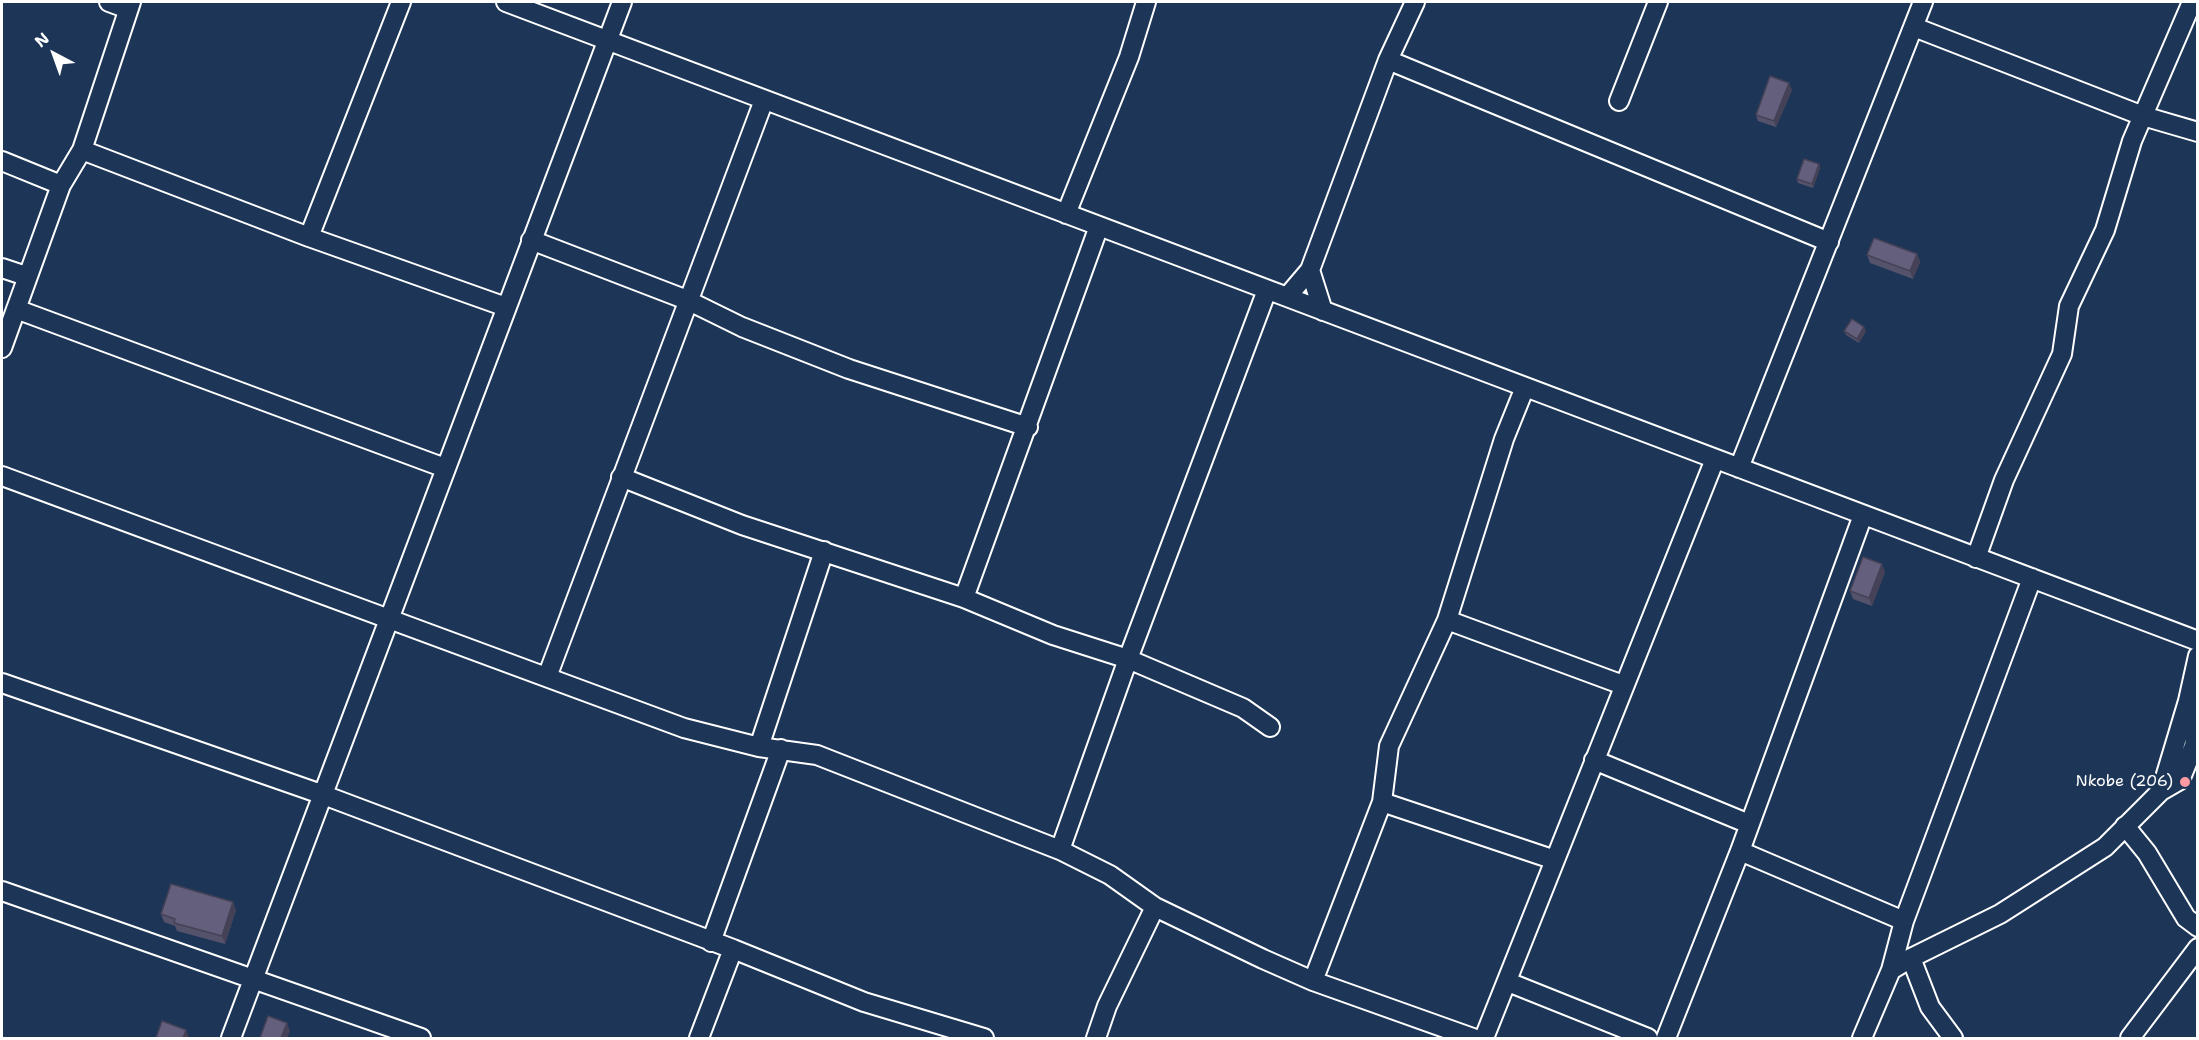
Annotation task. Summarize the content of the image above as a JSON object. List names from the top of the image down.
{
  "places": ["Nkobe (206)"],
  "north": "top left"
}
